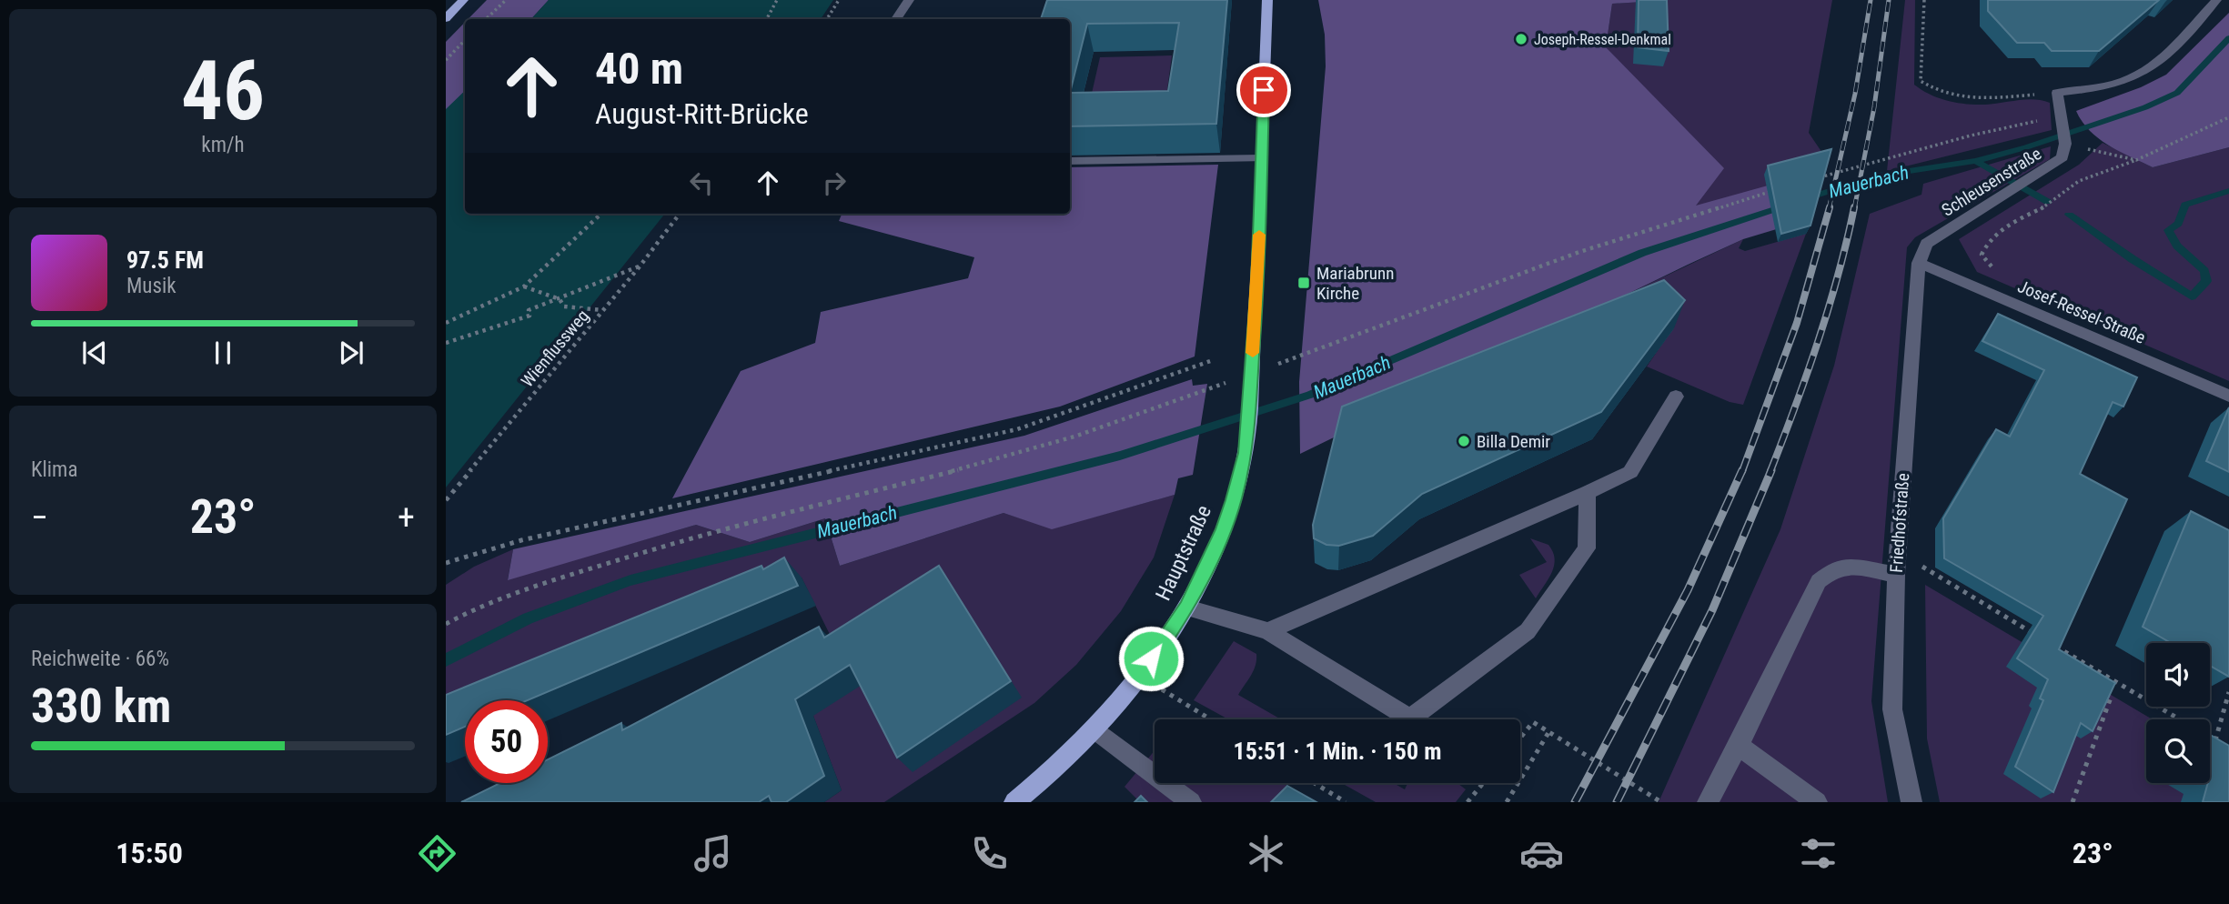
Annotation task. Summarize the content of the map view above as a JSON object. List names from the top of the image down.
{
  "streets": {
    "main road": ["Hauptstraße"],
    "street": ["Schleusenstraße", "Josef-Ressel-Straße", "Friedhofstraße"],
    "path": ["Wienflussweg"]
  },
  "crossings": [
    ["Schleusenstraße", "Friedhofstraße"],
    ["Josef-Ressel-Straße", "Friedhofstraße"]
  ],
  "water": ["Mauerbach"],
  "places": {
    "other": ["Joseph-Ressel-Denkmal", "Billa Demir"],
    "transit": ["Mariabrunn Kirche"]
  },
  "page": {
    "tile": [
      ["46", "km/h"],
      "Klima",
      ["Reichweite · 66%", "330 km"]
    ],
    "turn": ["40 m", "August-Ritt-Brücke"],
    "song": ["97.5 FM", "Musik"],
    "heat": ["−", "23°", "+"],
    "limit": "50",
    "trip": "15:51 · 1 Min. · 150 m",
    "tabs": ["15:50", "23°"]
  }
}
